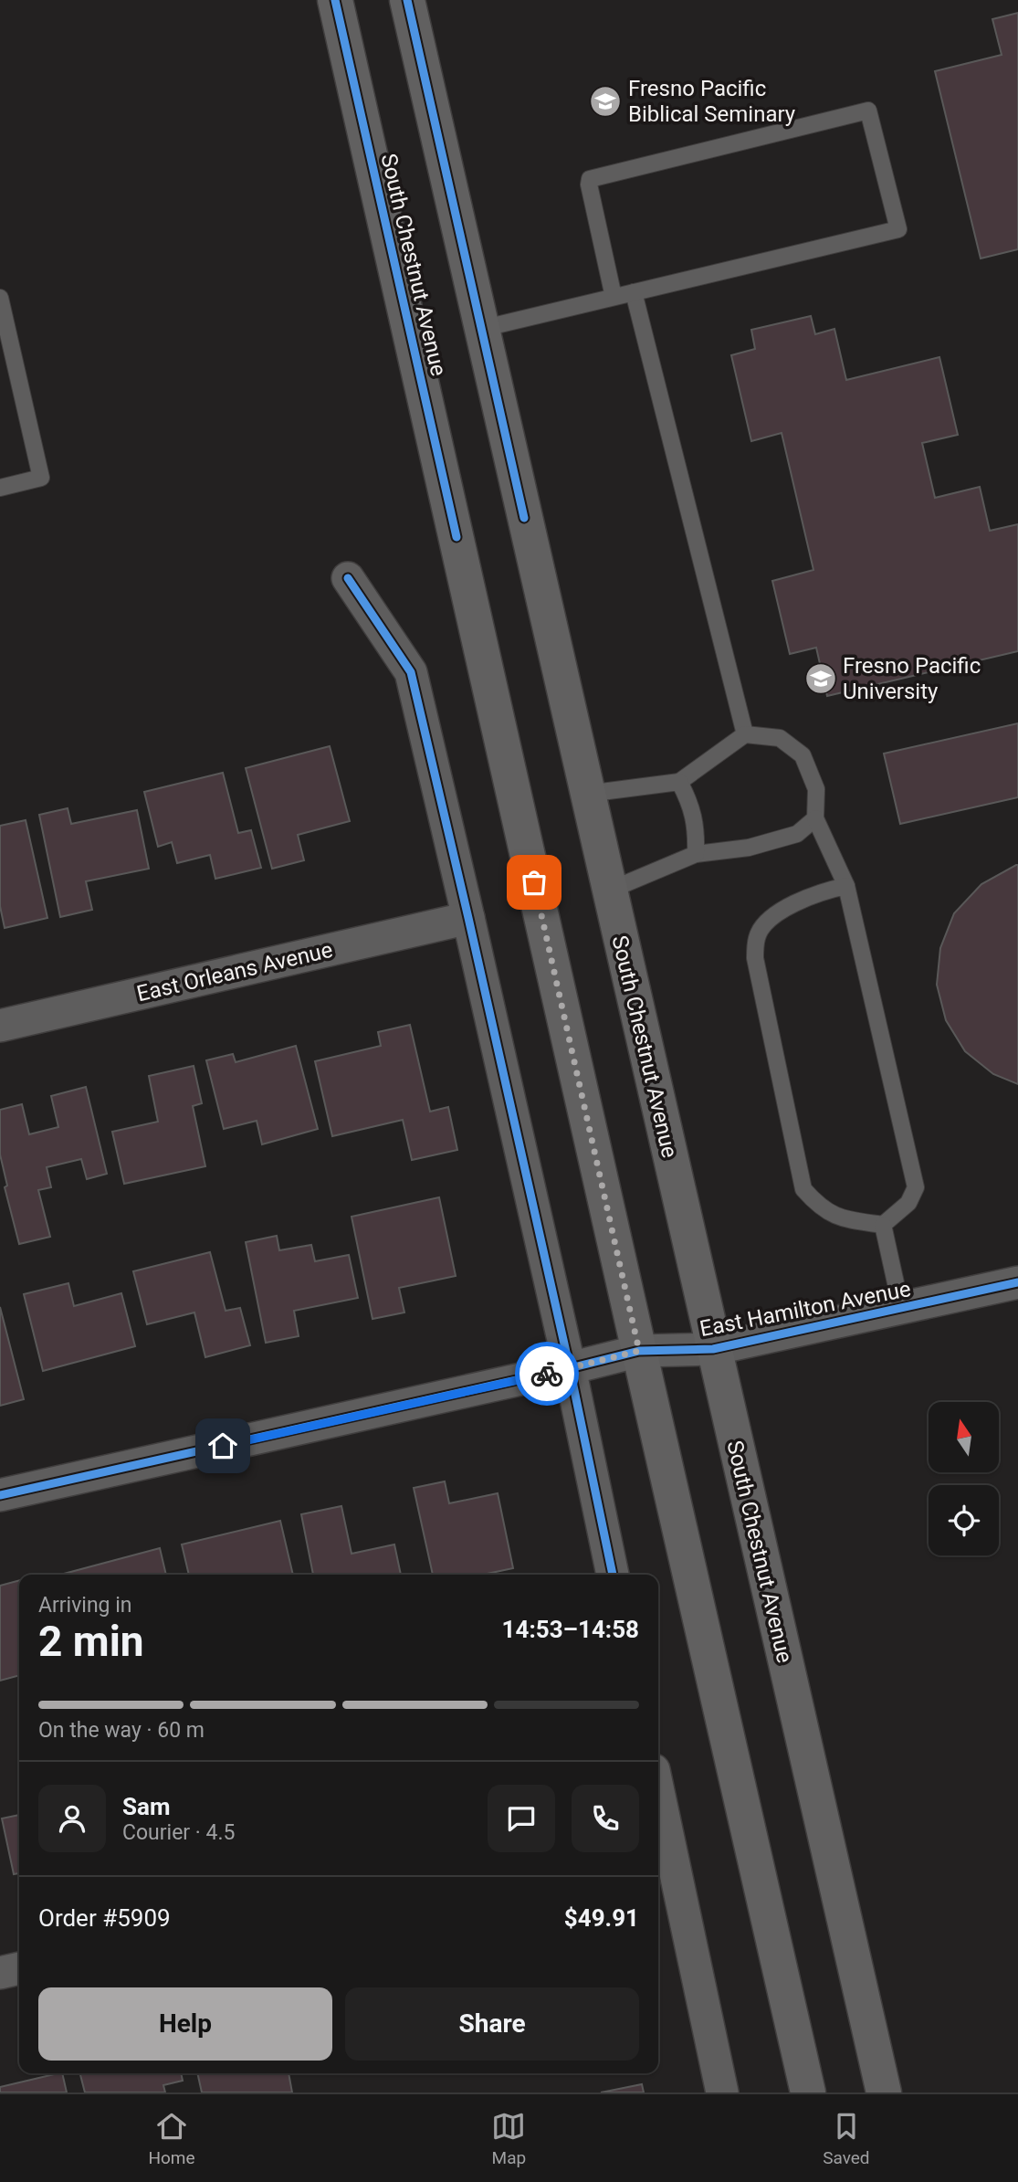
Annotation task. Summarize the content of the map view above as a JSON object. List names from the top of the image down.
{
  "streets": {
    "main road": ["South Chestnut Avenue"],
    "street": ["East Orleans Avenue", "East Hamilton Avenue"]
  },
  "crossings": [
    ["South Chestnut Avenue", "East Hamilton Avenue"]
  ],
  "places": {
    "school or university": ["Fresno Pacific Biblical Seminary", "Fresno Pacific University"]
  },
  "north": "top",
  "page": {
    "heading": ["2 min", "Arriving in", "14:53–14:58"],
    "panel": [
      "Sam",
      "Courier · 4.5",
      "Order #5909",
      "$49.91"
    ],
    "bar": "On the way · 60 m",
    "buttons": ["Help", "Share"],
    "tabs": ["Home", "Map", "Saved"]
  }
}
